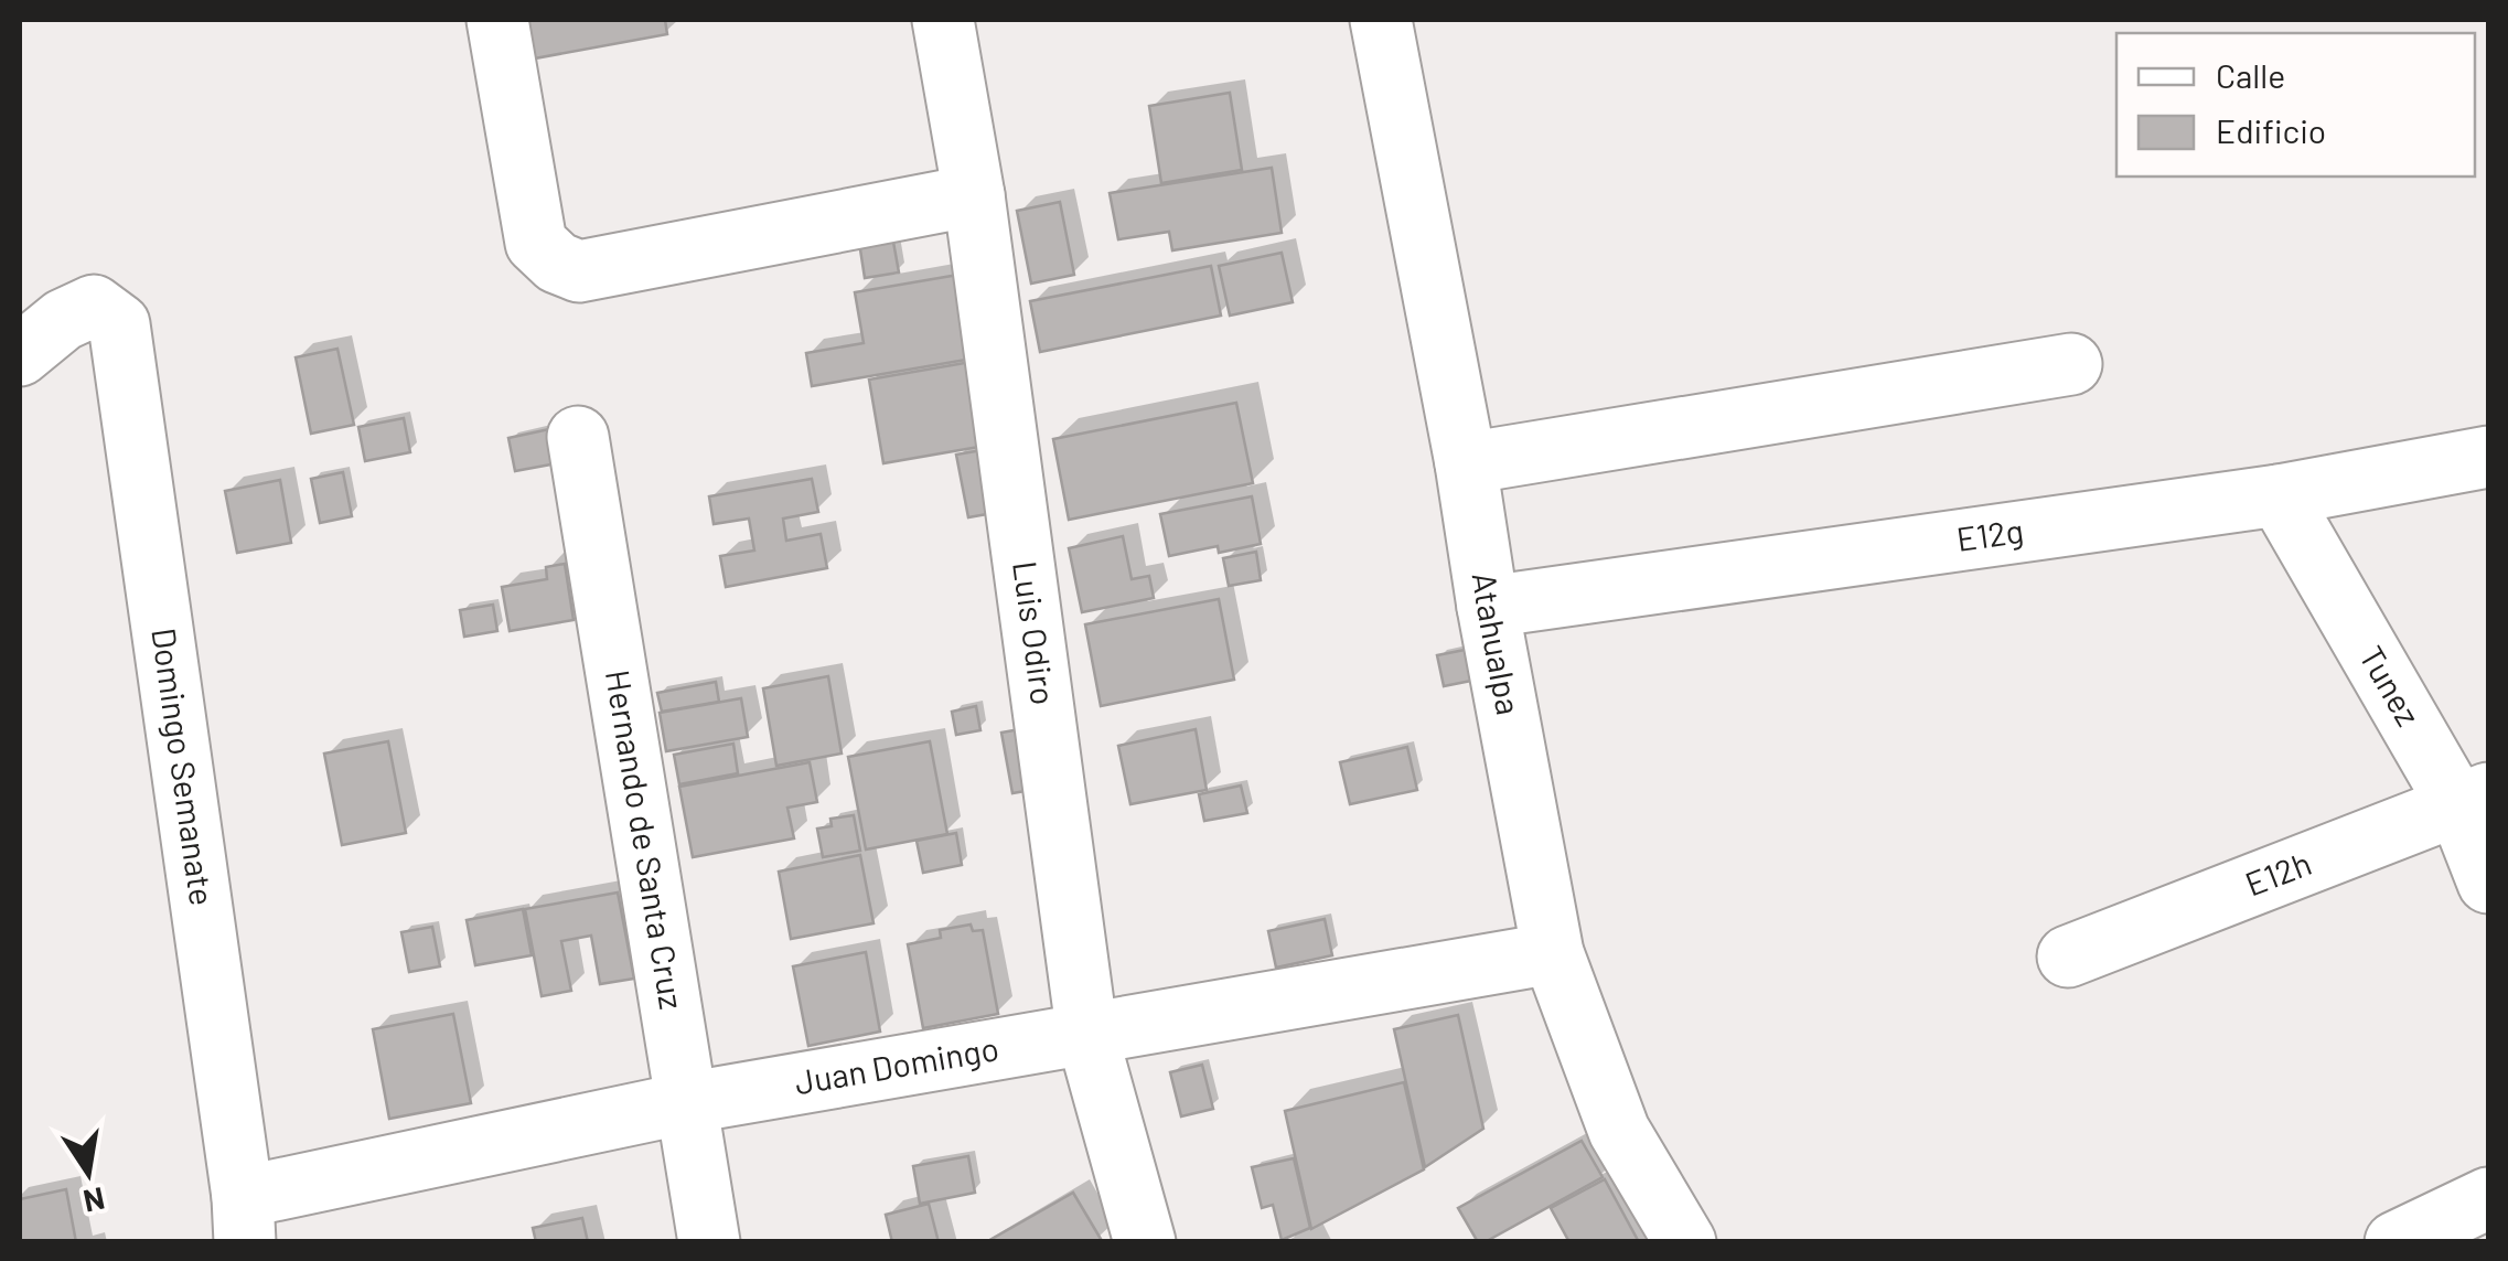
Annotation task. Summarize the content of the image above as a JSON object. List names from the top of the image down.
{
  "streets": {
    "street": [
      "E12g",
      "Luis Odiro",
      "Atahualpa",
      "Tunez",
      "Domingo Semanate",
      "Hernando de Santa Cruz",
      "E12h",
      "Juan Domingo"
    ]
  },
  "crossings": [
    ["E12g", "Atahualpa"],
    ["E12g", "Tunez"],
    ["Luis Odiro", "Juan Domingo"],
    ["Atahualpa", "Juan Domingo"],
    ["Tunez", "E12h"],
    ["Domingo Semanate", "Juan Domingo"],
    ["Hernando de Santa Cruz", "Juan Domingo"]
  ],
  "legend": ["Calle", "Edificio"],
  "north": "bottom"
}
